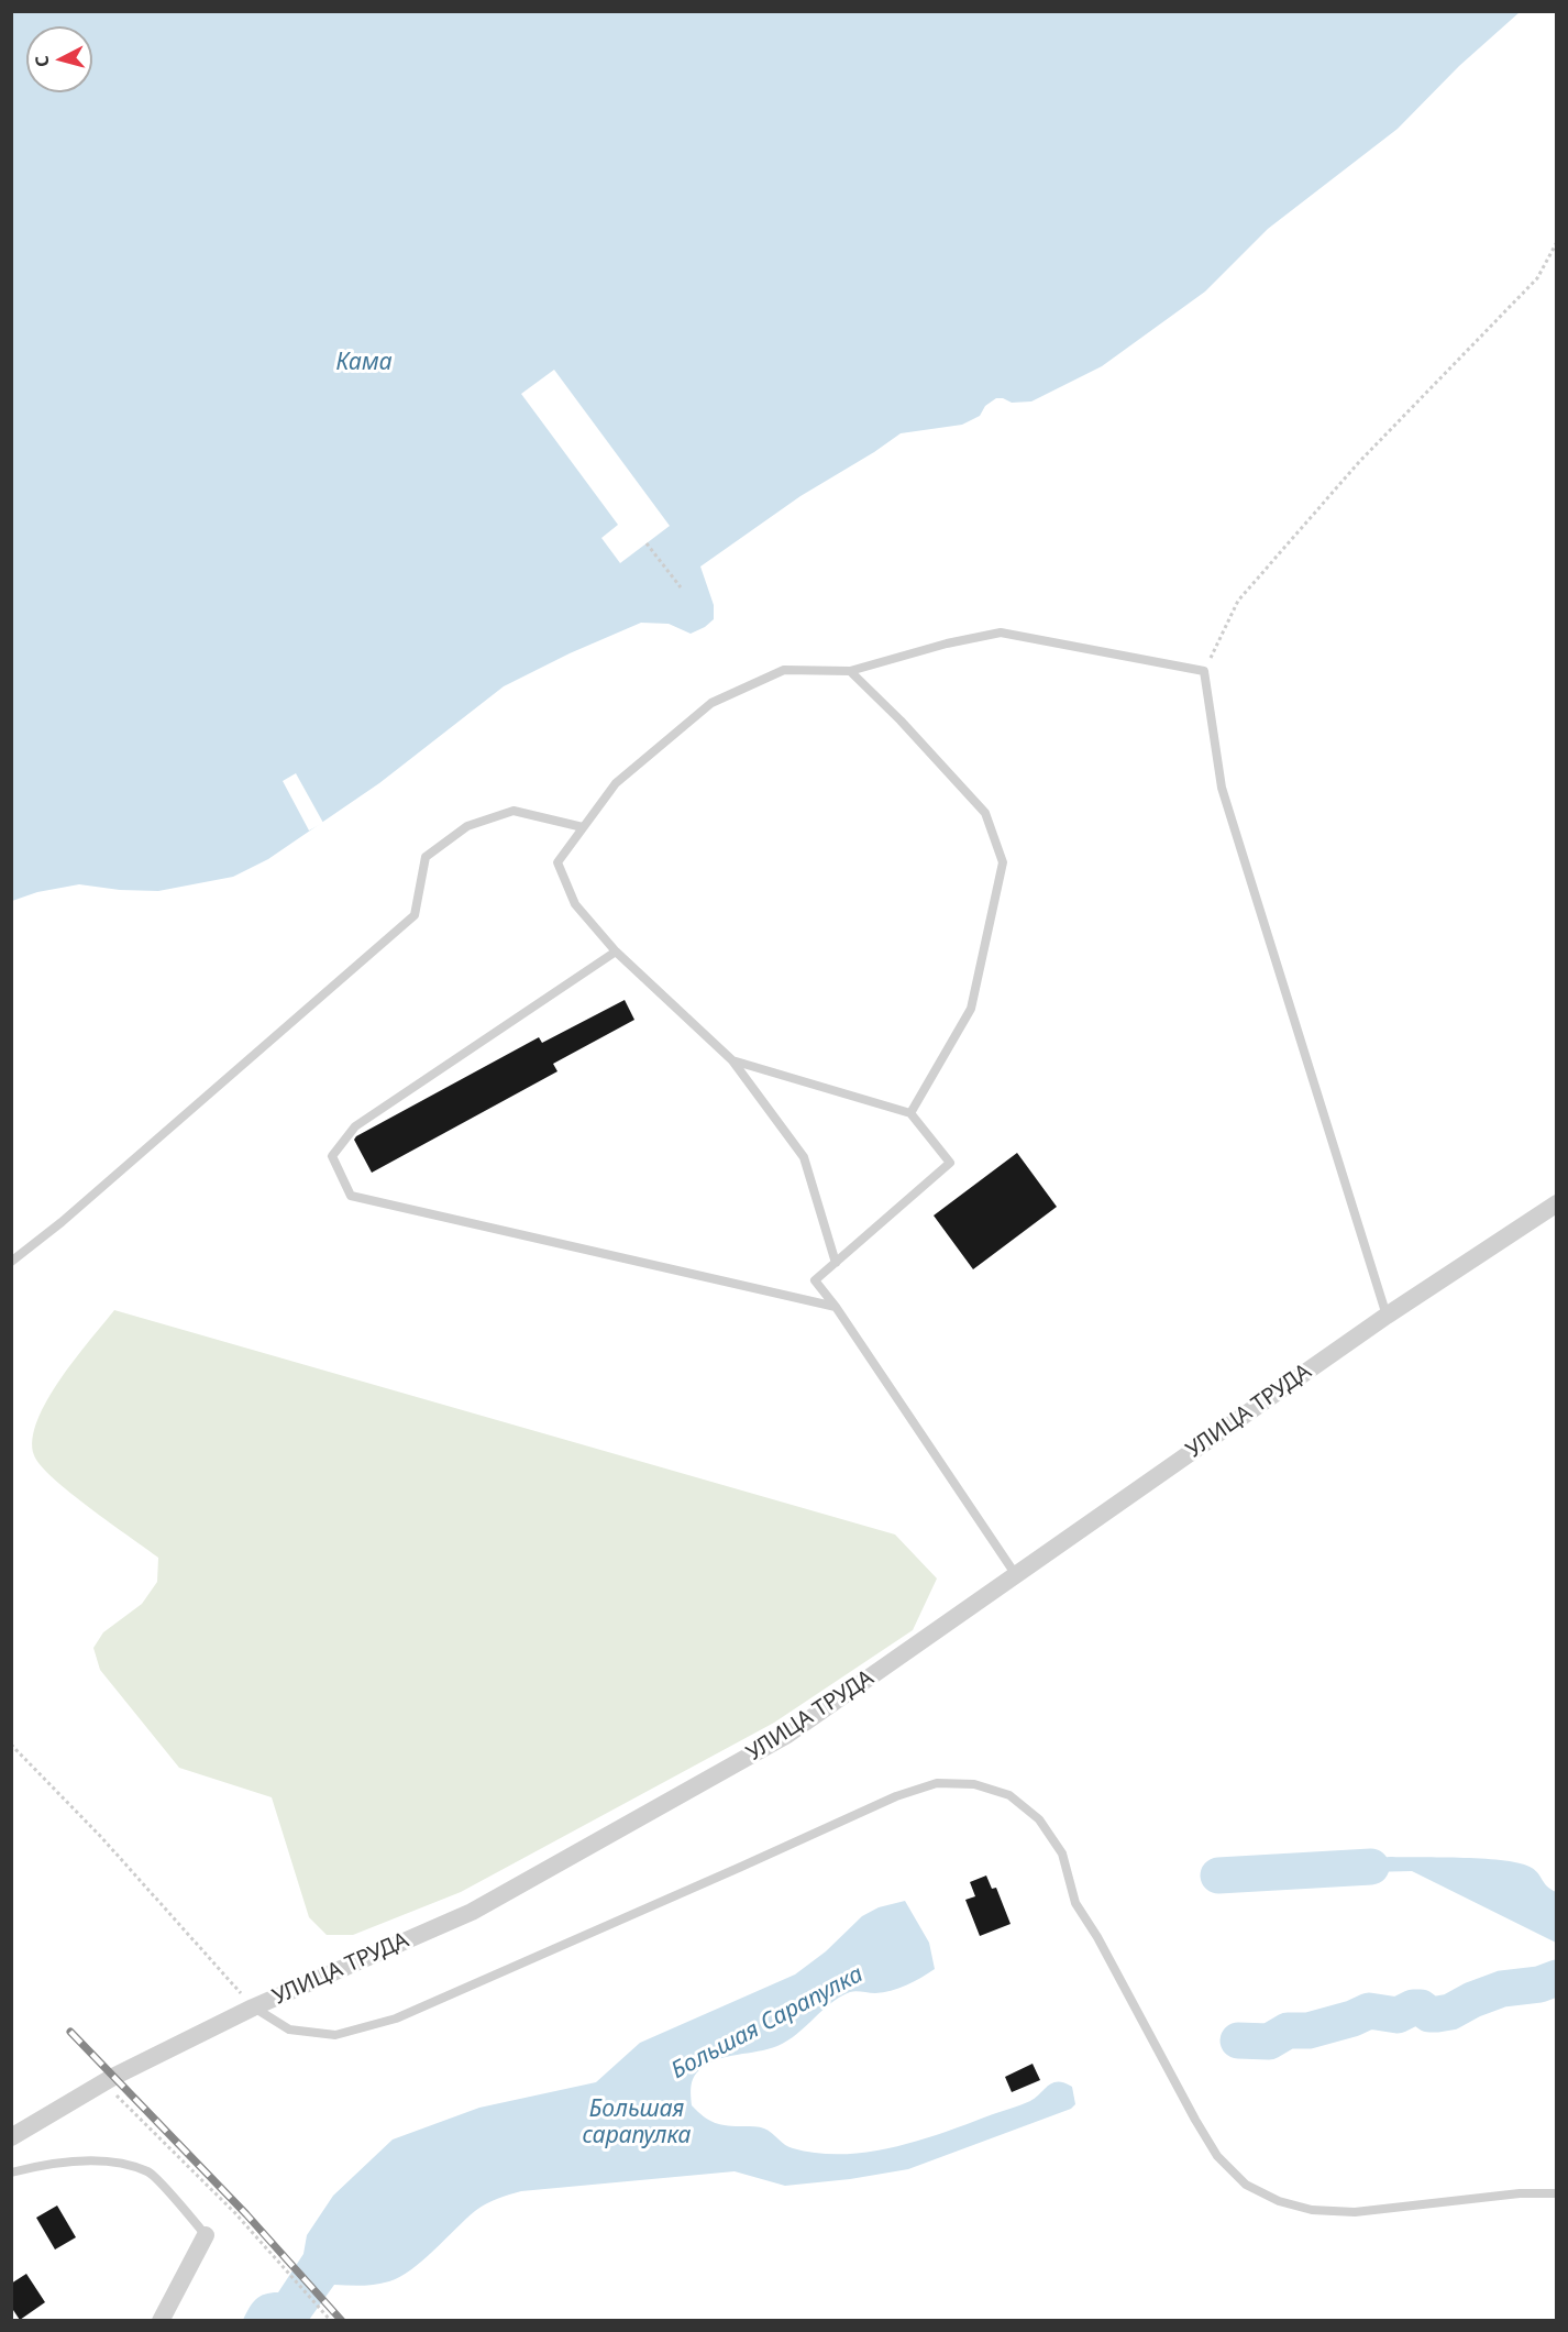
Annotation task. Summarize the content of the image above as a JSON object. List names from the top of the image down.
{
  "streets": {
    "street": ["УЛИЦА ТРУДА"]
  },
  "water": ["Кама", "Большая Сарапулка", "Большая сарапулка"],
  "north": "left"
}
